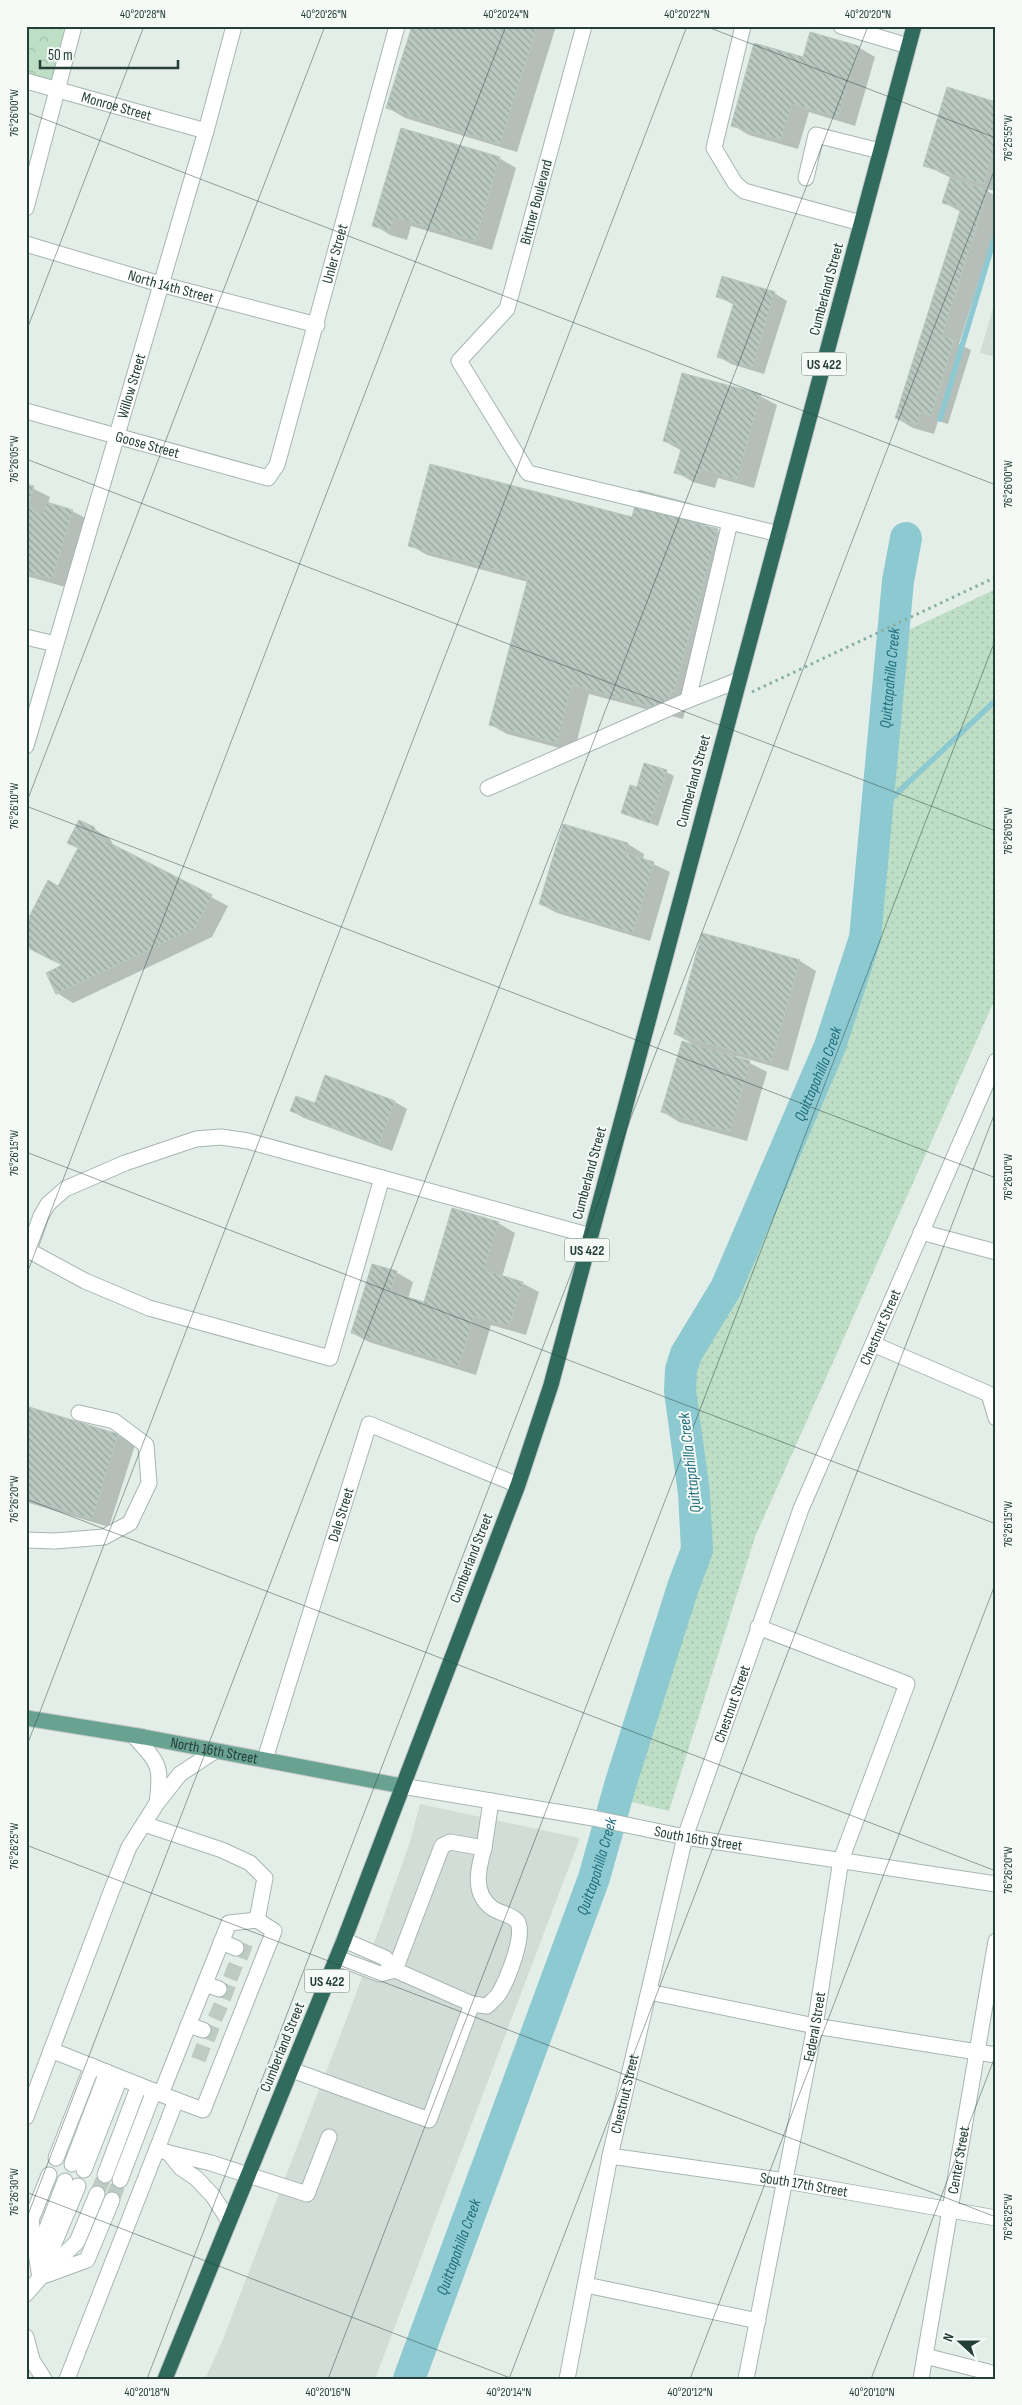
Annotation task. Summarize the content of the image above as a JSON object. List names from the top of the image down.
{
  "streets": {
    "highway": ["Cumberland Street", "US 422"],
    "main road": ["North 16th Street"],
    "street": [
      "Monroe Street",
      "Bittner Boulevard",
      "Unler Street",
      "North 14th Street",
      "Willow Street",
      "Goose Street",
      "Chestnut Street",
      "Dale Street",
      "South 16th Street",
      "Federal Street",
      "Center Street",
      "South 17th Street"
    ]
  },
  "crossings": [
    ["Monroe Street", "Willow Street"],
    ["Unler Street", "North 14th Street"],
    ["Unler Street", "Goose Street"],
    ["North 14th Street", "Willow Street"],
    ["Cumberland Street", "Dale Street"],
    ["Cumberland Street", "North 16th Street"],
    ["Cumberland Street", "South 16th Street"],
    ["Willow Street", "Goose Street"],
    ["Chestnut Street", "South 16th Street"],
    ["Chestnut Street", "Federal Street"],
    ["Chestnut Street", "South 17th Street"],
    ["Dale Street", "North 16th Street"],
    ["North 16th Street", "South 16th Street"],
    ["South 16th Street", "Federal Street"],
    ["Federal Street", "South 17th Street"],
    ["Center Street", "South 17th Street"]
  ],
  "water": ["Quittapahilla Creek"],
  "scale_bar": "50 m",
  "north": "left",
  "coordinates": [
    "40°20'28\"N",
    "40°20'26\"N",
    "40°20'24\"N",
    "40°20'22\"N",
    "40°20'20\"N",
    "76°26'00\"W",
    "76°25'55\"W",
    "76°26'05\"W",
    "76°26'10\"W",
    "76°26'15\"W",
    "76°26'20\"W",
    "76°26'25\"W",
    "76°26'30\"W",
    "40°20'18\"N",
    "40°20'16\"N",
    "40°20'14\"N",
    "40°20'12\"N",
    "40°20'10\"N"
  ]
}
